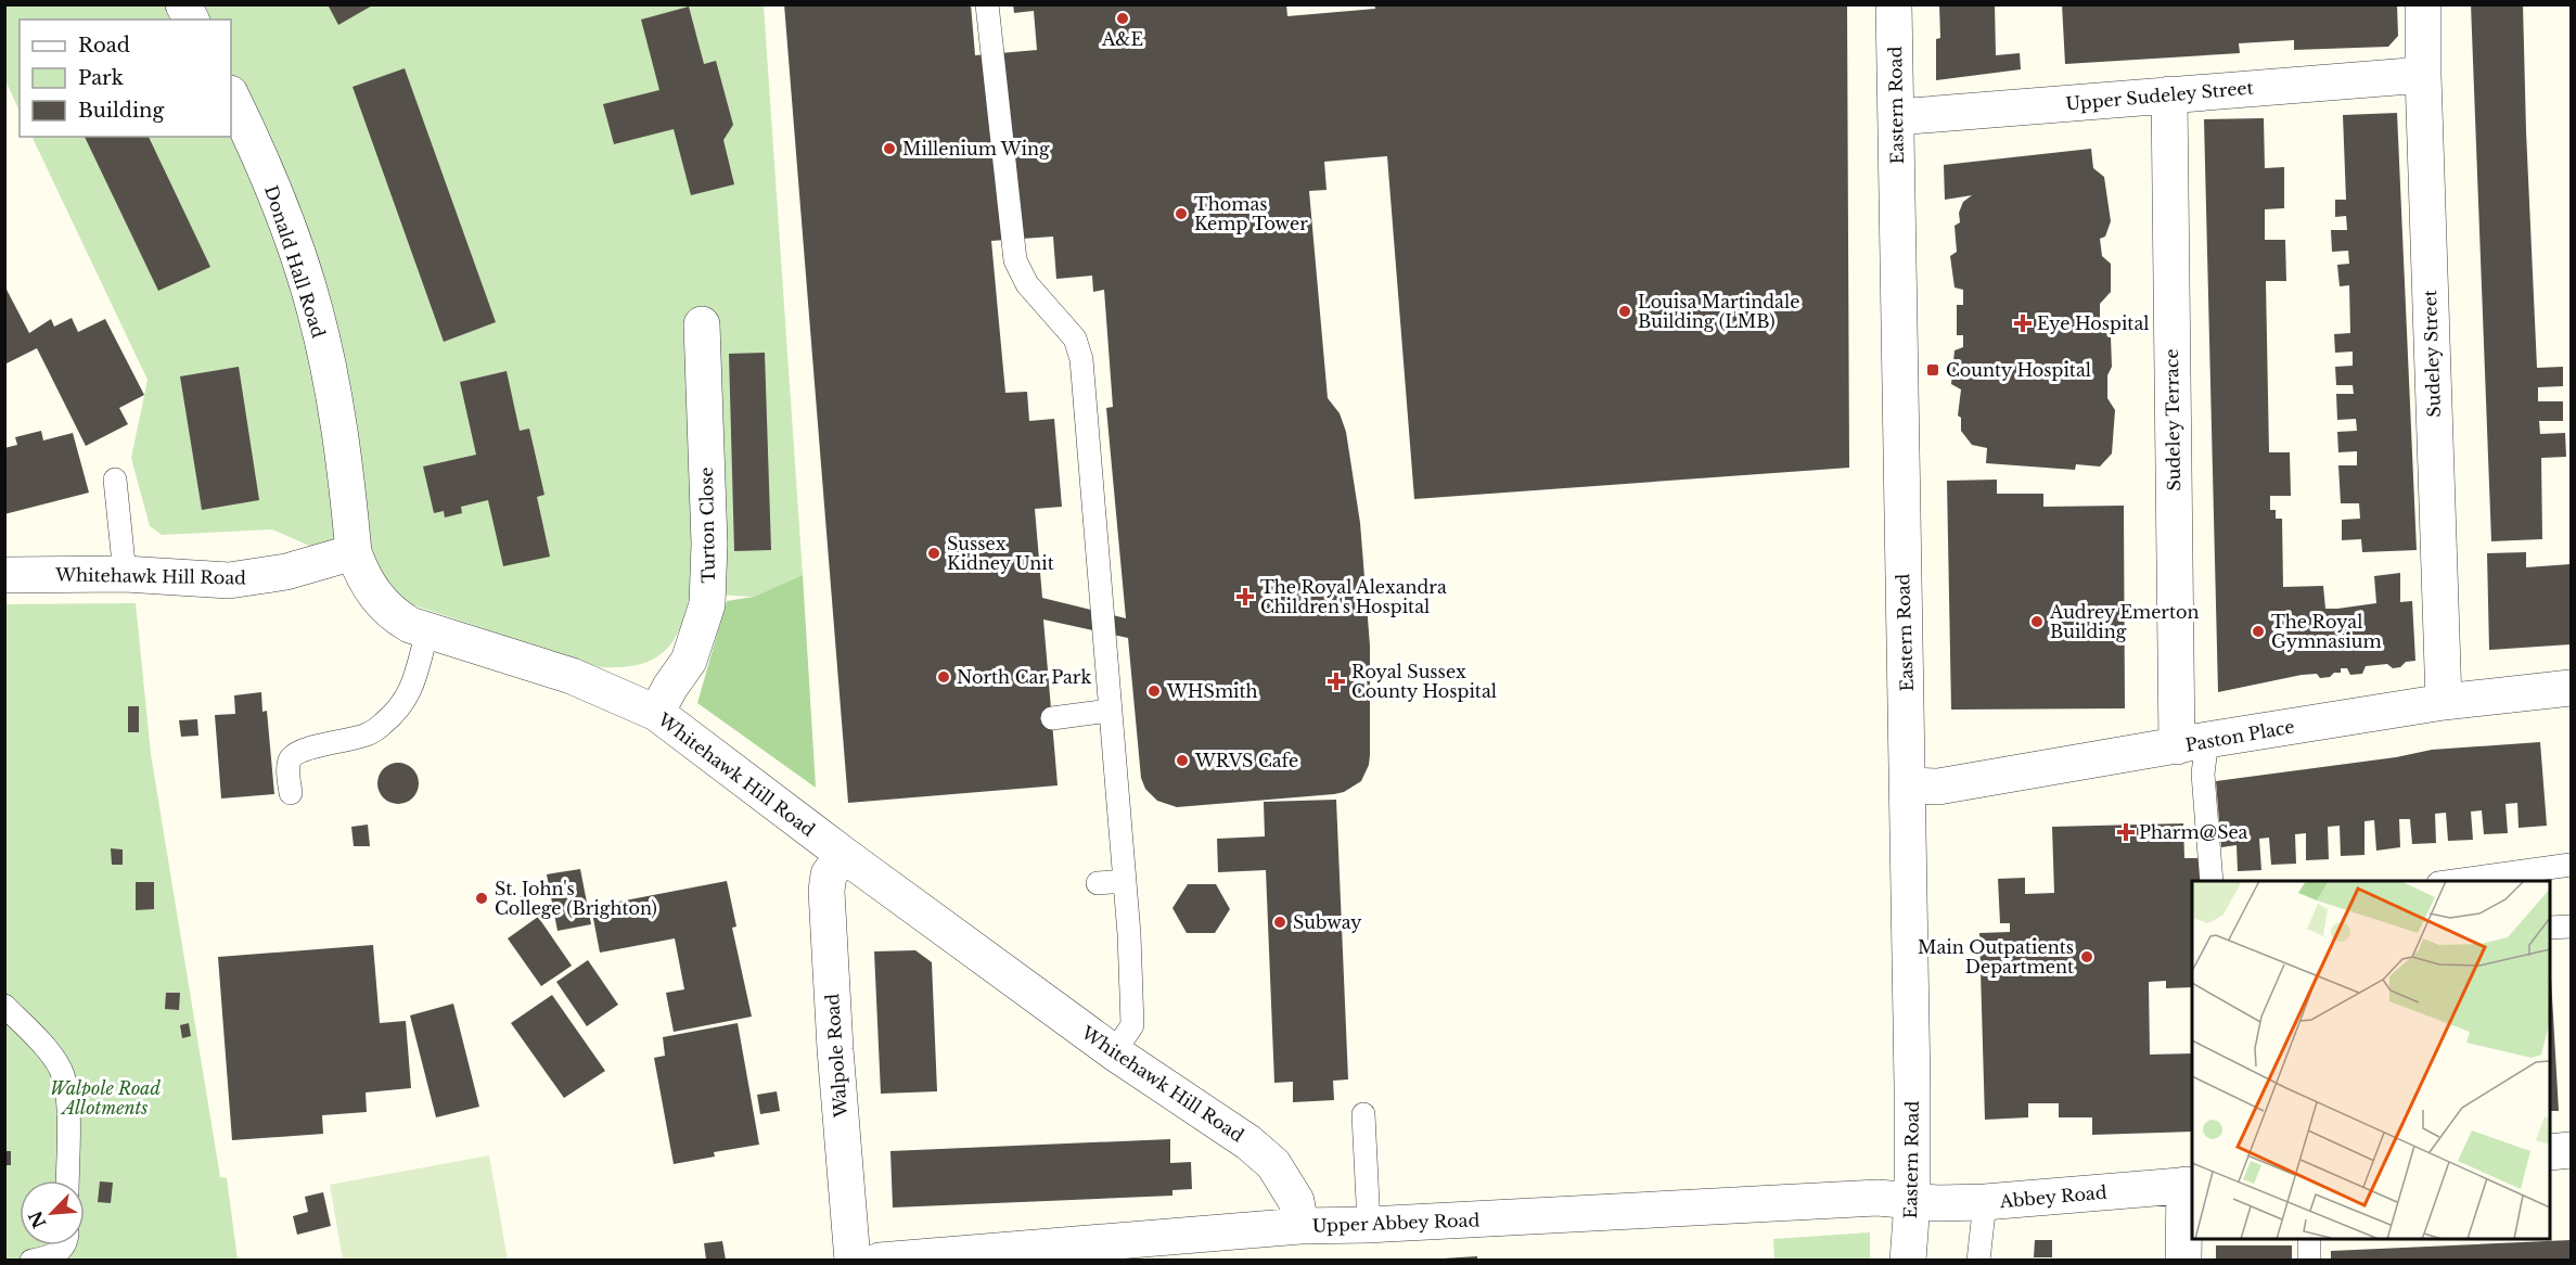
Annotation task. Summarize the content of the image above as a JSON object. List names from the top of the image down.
{
  "streets": {
    "street": [
      "Upper Sudeley Street",
      "Eastern Road",
      "Donald Hall Road",
      "Sudeley Street",
      "Sudeley Terrace",
      "Turton Close",
      "Whitehawk Hill Road",
      "Paston Place",
      "Walpole Road",
      "Abbey Road",
      "Upper Abbey Road"
    ]
  },
  "crossings": [
    ["Upper Sudeley Street", "Eastern Road"],
    ["Upper Sudeley Street", "Sudeley Street"],
    ["Upper Sudeley Street", "Sudeley Terrace"],
    ["Eastern Road", "Paston Place"],
    ["Eastern Road", "Abbey Road"],
    ["Eastern Road", "Upper Abbey Road"],
    ["Donald Hall Road", "Whitehawk Hill Road"],
    ["Sudeley Street", "Paston Place"],
    ["Sudeley Terrace", "Paston Place"],
    ["Turton Close", "Whitehawk Hill Road"],
    ["Whitehawk Hill Road", "Walpole Road"],
    ["Whitehawk Hill Road", "Upper Abbey Road"],
    ["Abbey Road", "Upper Abbey Road"]
  ],
  "parks": ["Walpole Road Allotments"],
  "places": {
    "other": [
      "A&E",
      "Millenium Wing",
      "Thomas Kemp Tower",
      "Louisa Martindale Building (LMB)",
      "Sussex Kidney Unit",
      "Audrey Emerton Building",
      "The Royal Gymnasium",
      "North Car Park",
      "WHSmith",
      "WRVS Cafe",
      "St. John's College (Brighton)",
      "Subway",
      "Main Outpatients Department"
    ],
    "health": [
      "Eye Hospital",
      "The Royal Alexandra Children's Hospital",
      "Royal Sussex County Hospital",
      "Pharm@Sea"
    ],
    "transit": ["County Hospital"]
  },
  "legend": ["Road", "Park", "Building"],
  "north": "bottom left"
}
